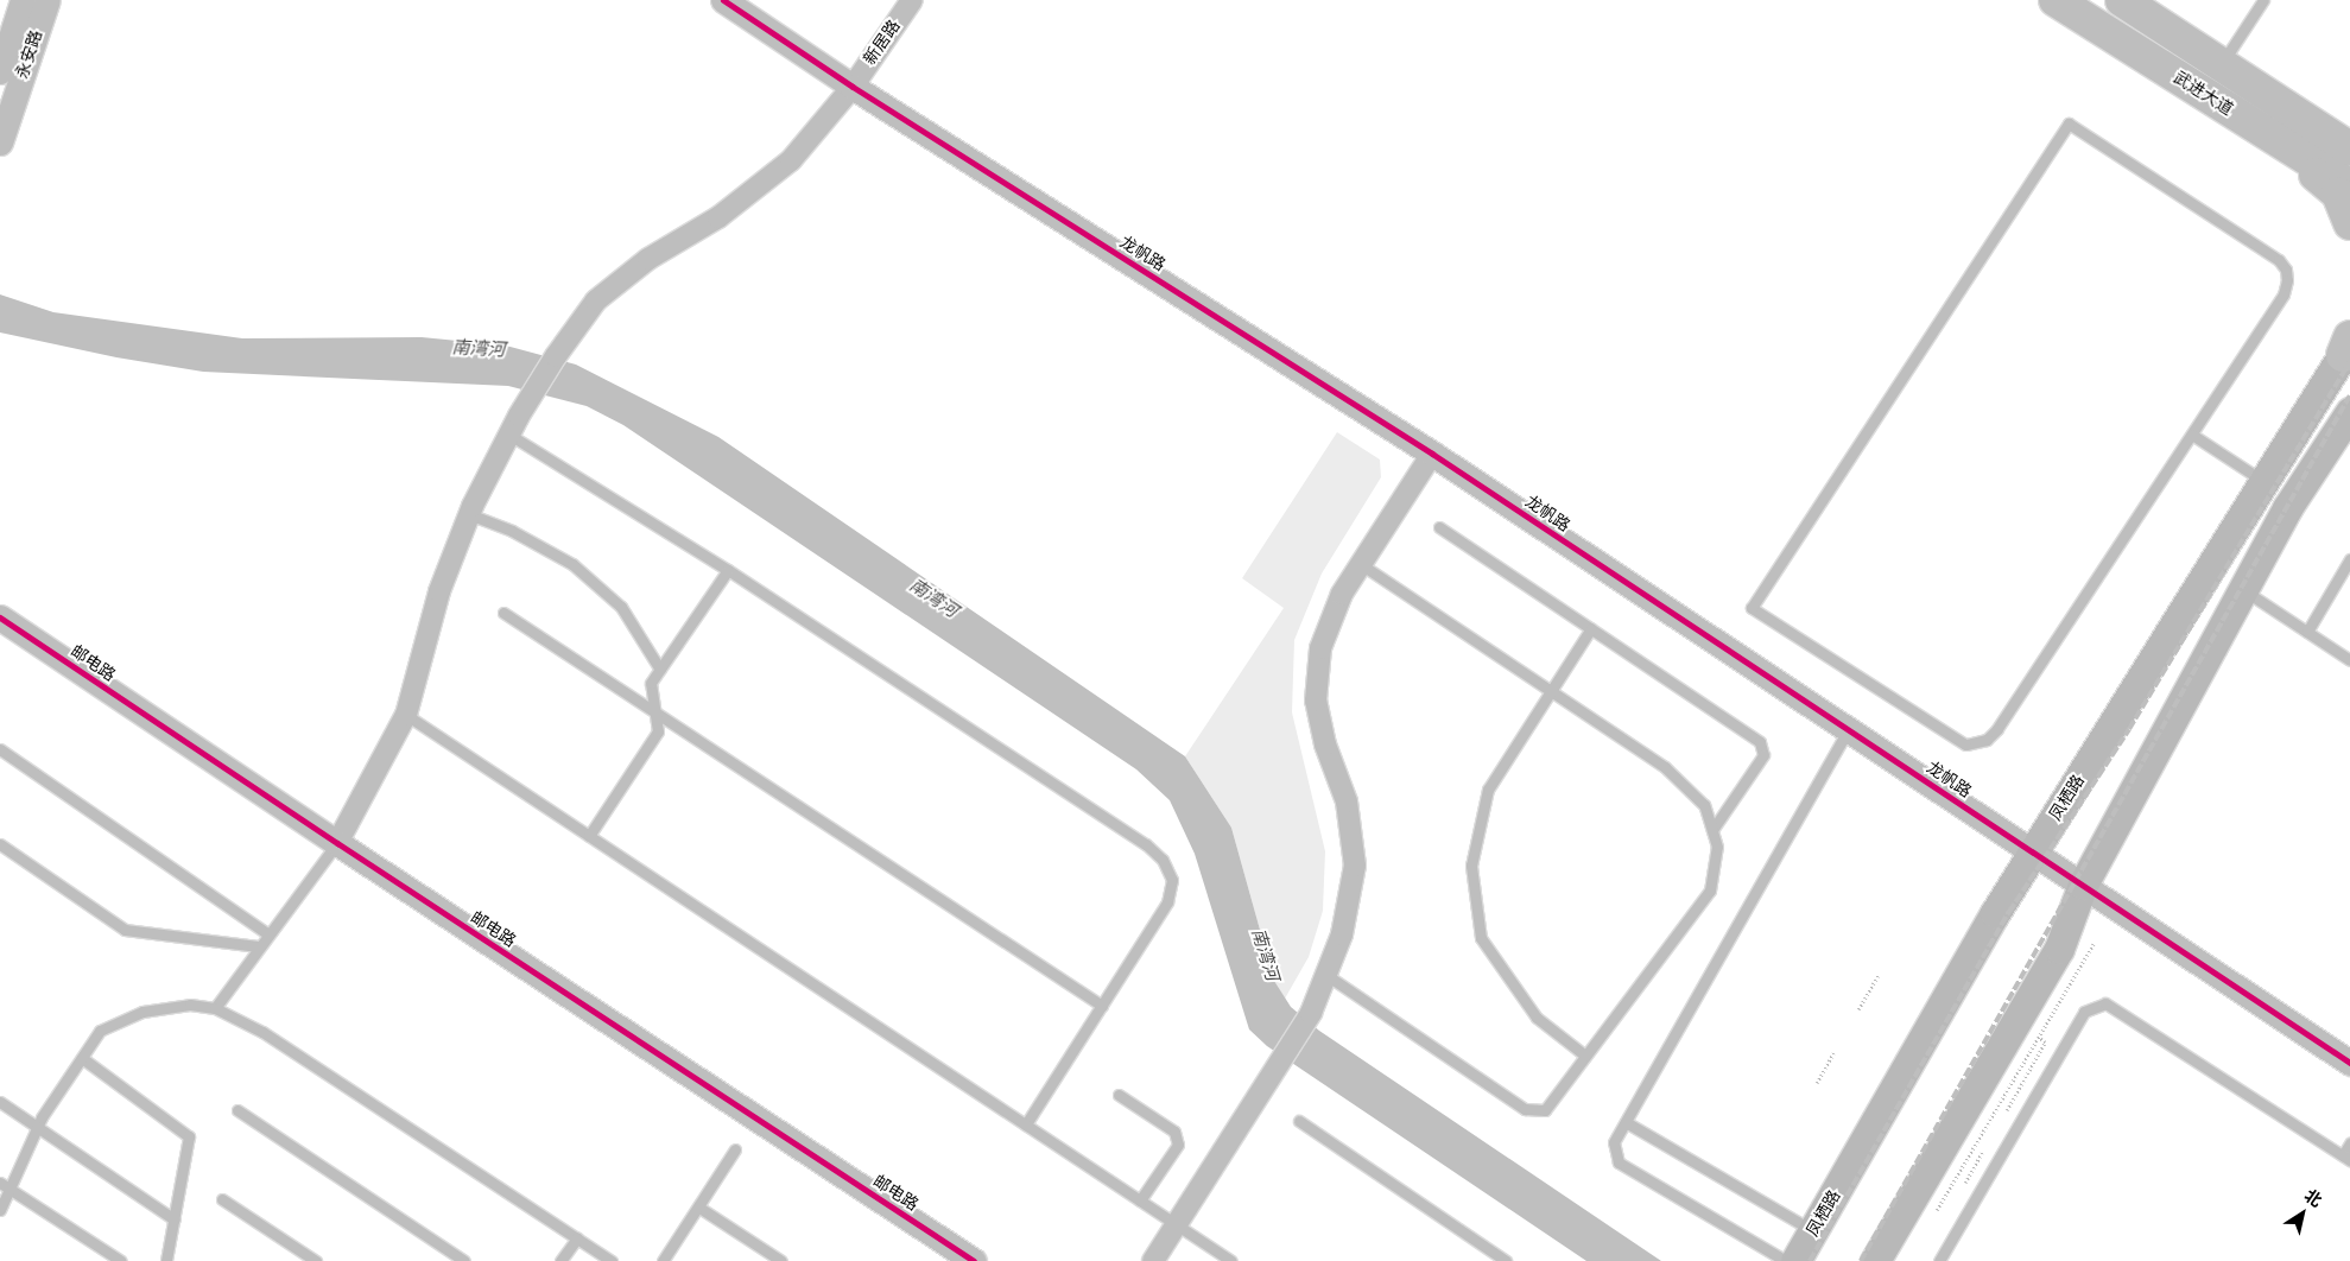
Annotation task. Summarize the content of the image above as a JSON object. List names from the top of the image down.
{
  "streets": {
    "main road": ["武进大道", "凤栖路"],
    "street": [
      "新居路",
      "永安路",
      "龙帆路",
      "邮电路"
    ]
  },
  "crossings": [
    ["新居路", "龙帆路"],
    ["新居路", "邮电路"],
    ["龙帆路", "凤栖路"]
  ],
  "water": ["南湾河"],
  "north": "top right"
}
